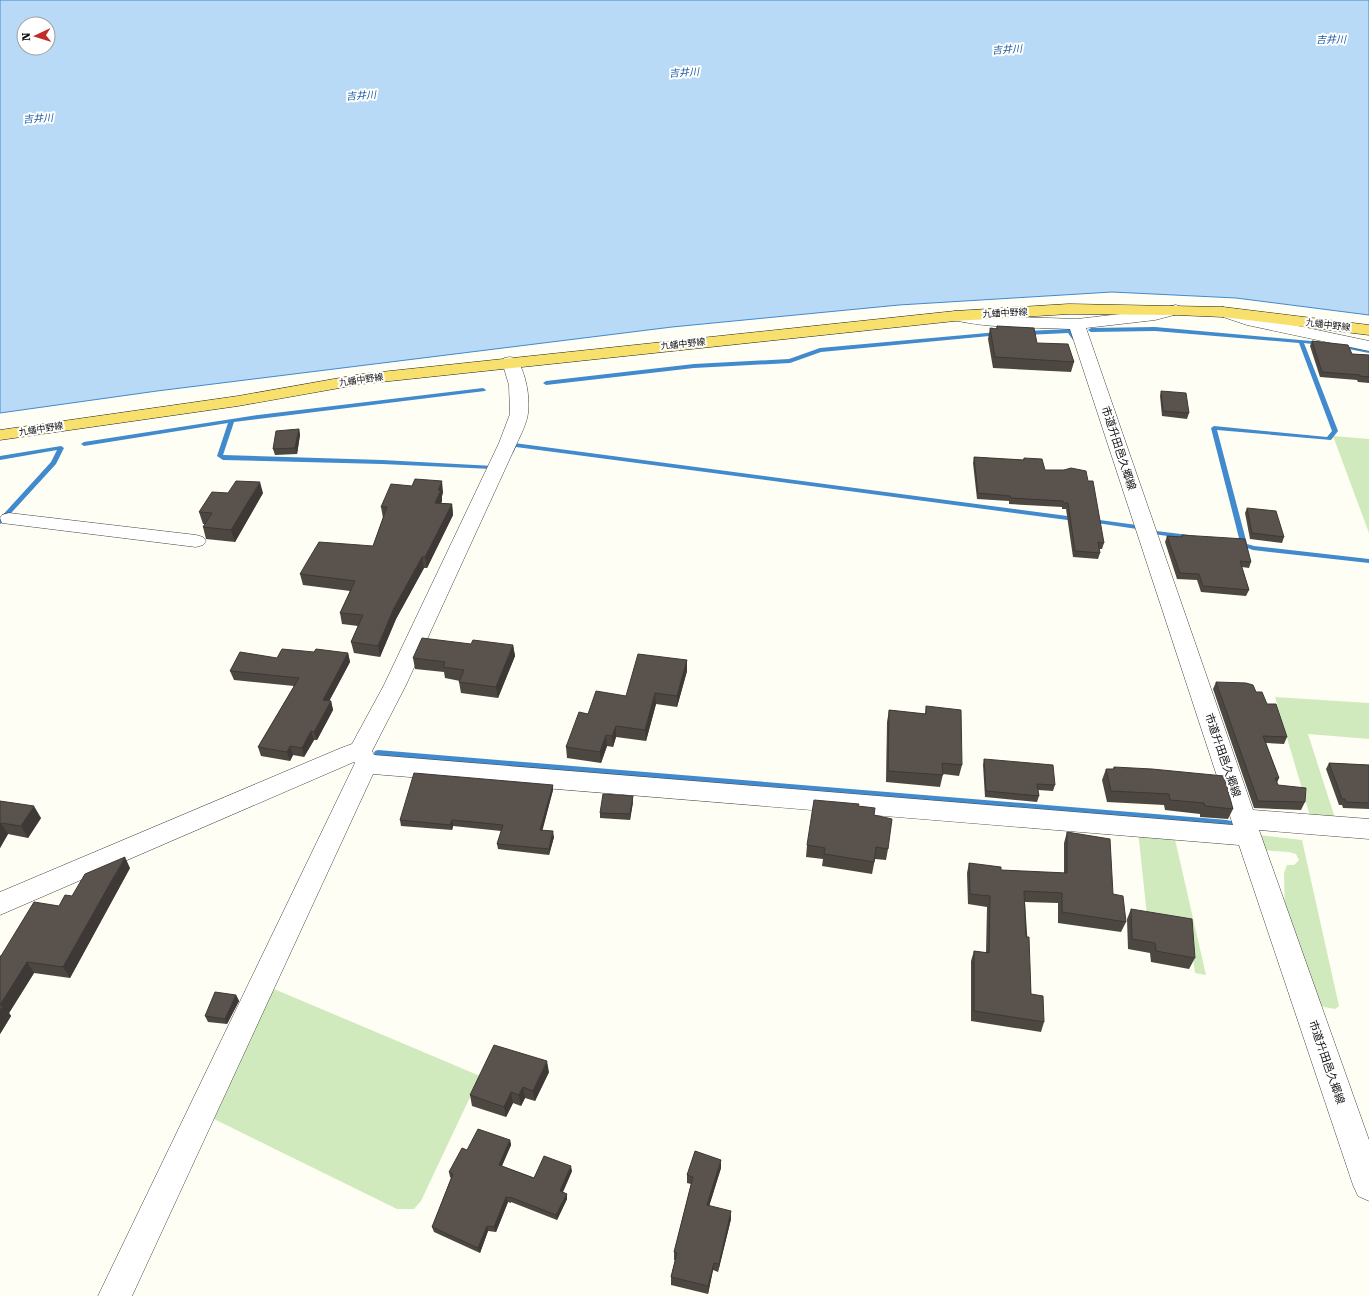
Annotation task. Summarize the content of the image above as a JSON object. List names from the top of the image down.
{
  "streets": {
    "main road": ["九蟠中野線"],
    "street": ["市道升田邑久郷線"]
  },
  "water": ["吉井川"],
  "north": "left"
}
